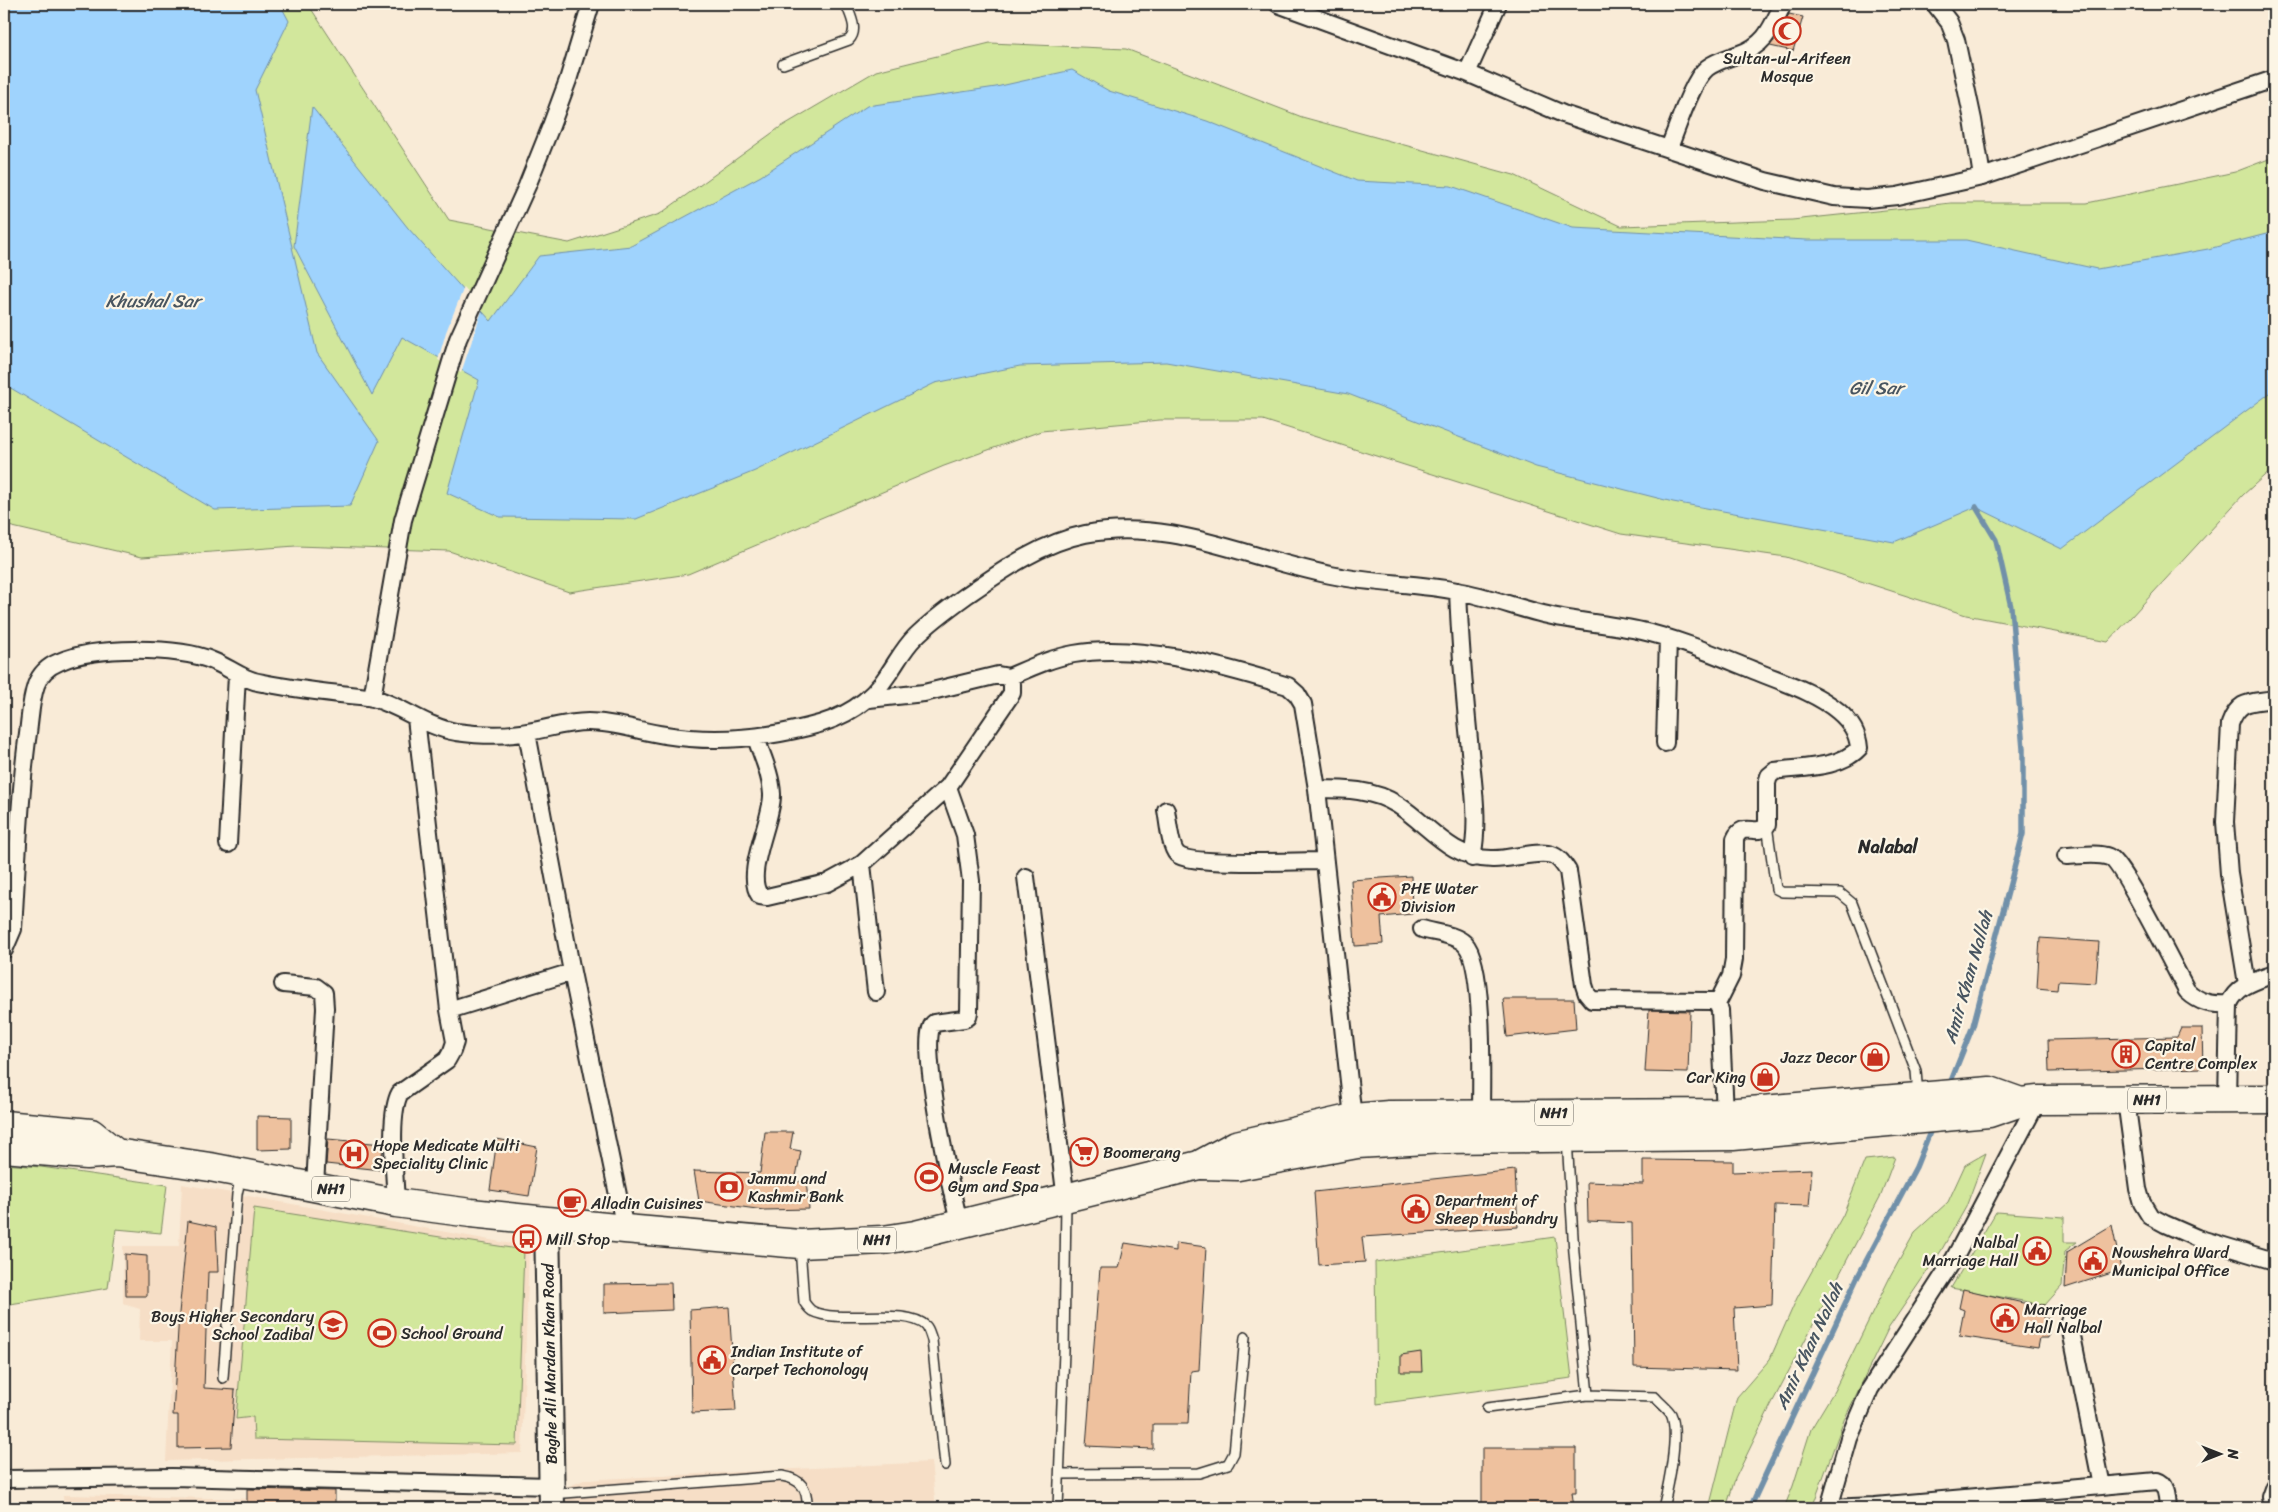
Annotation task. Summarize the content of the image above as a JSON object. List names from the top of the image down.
{
  "streets": {
    "highway": ["NH1"],
    "main road": ["Baghe Ali Mardan Khan Road"]
  },
  "crossings": [
    ["NH1", "Baghe Ali Mardan Khan Road"]
  ],
  "districts": ["Nalabal"],
  "water": ["Khushal Sar", "Gil Sar", "Amir Khan Nallah"],
  "places": {
    "mosque": ["Sultan-ul-Arifeen Mosque"],
    "public building": [
      "PHE Water Division",
      "Department of Sheep Husbandry",
      "Nalbal Marriage Hall",
      "Nowshehra Ward Municipal Office",
      "Marriage Hall Nalbal",
      "Indian Institute of Carpet Techonology"
    ],
    "building": ["Capital Centre Complex"],
    "shop": ["Jazz Decor", "Car King"],
    "supermarket": ["Boomerang"],
    "hospital": ["Hope Medicate Multi Speciality Clinic"],
    "sports": ["Muscle Feast Gym and Spa", "School Ground"],
    "bank": ["Jammu and Kashmir Bank"],
    "cafe": ["Alladin Cuisines"],
    "bus stop": ["Mill Stop"],
    "school or university": ["Boys Higher Secondary School Zadibal"]
  },
  "north": "right"
}
